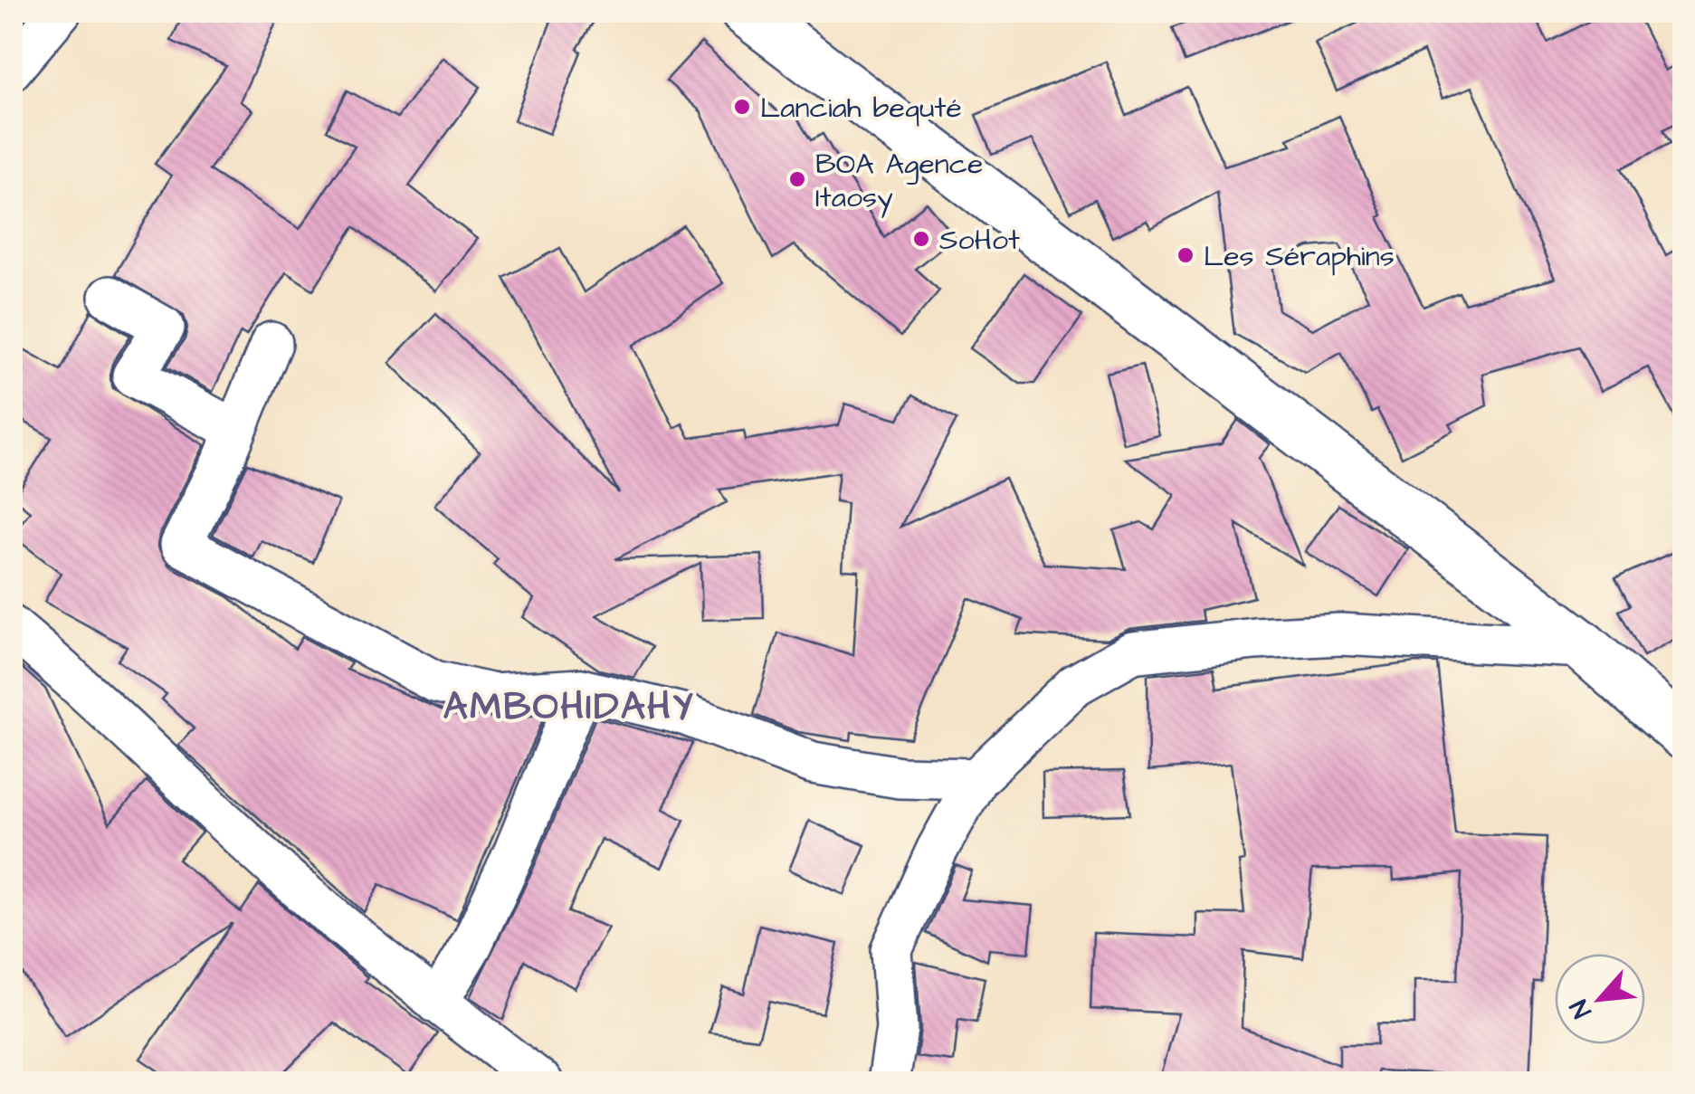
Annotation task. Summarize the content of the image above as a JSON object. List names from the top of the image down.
{
  "districts": ["AMBOHIDAHY"],
  "places": [
    "Lanciah bequté",
    "BOA Agence Itaosy",
    "SoHot",
    "Les Séraphins"
  ],
  "north": "bottom left"
}
